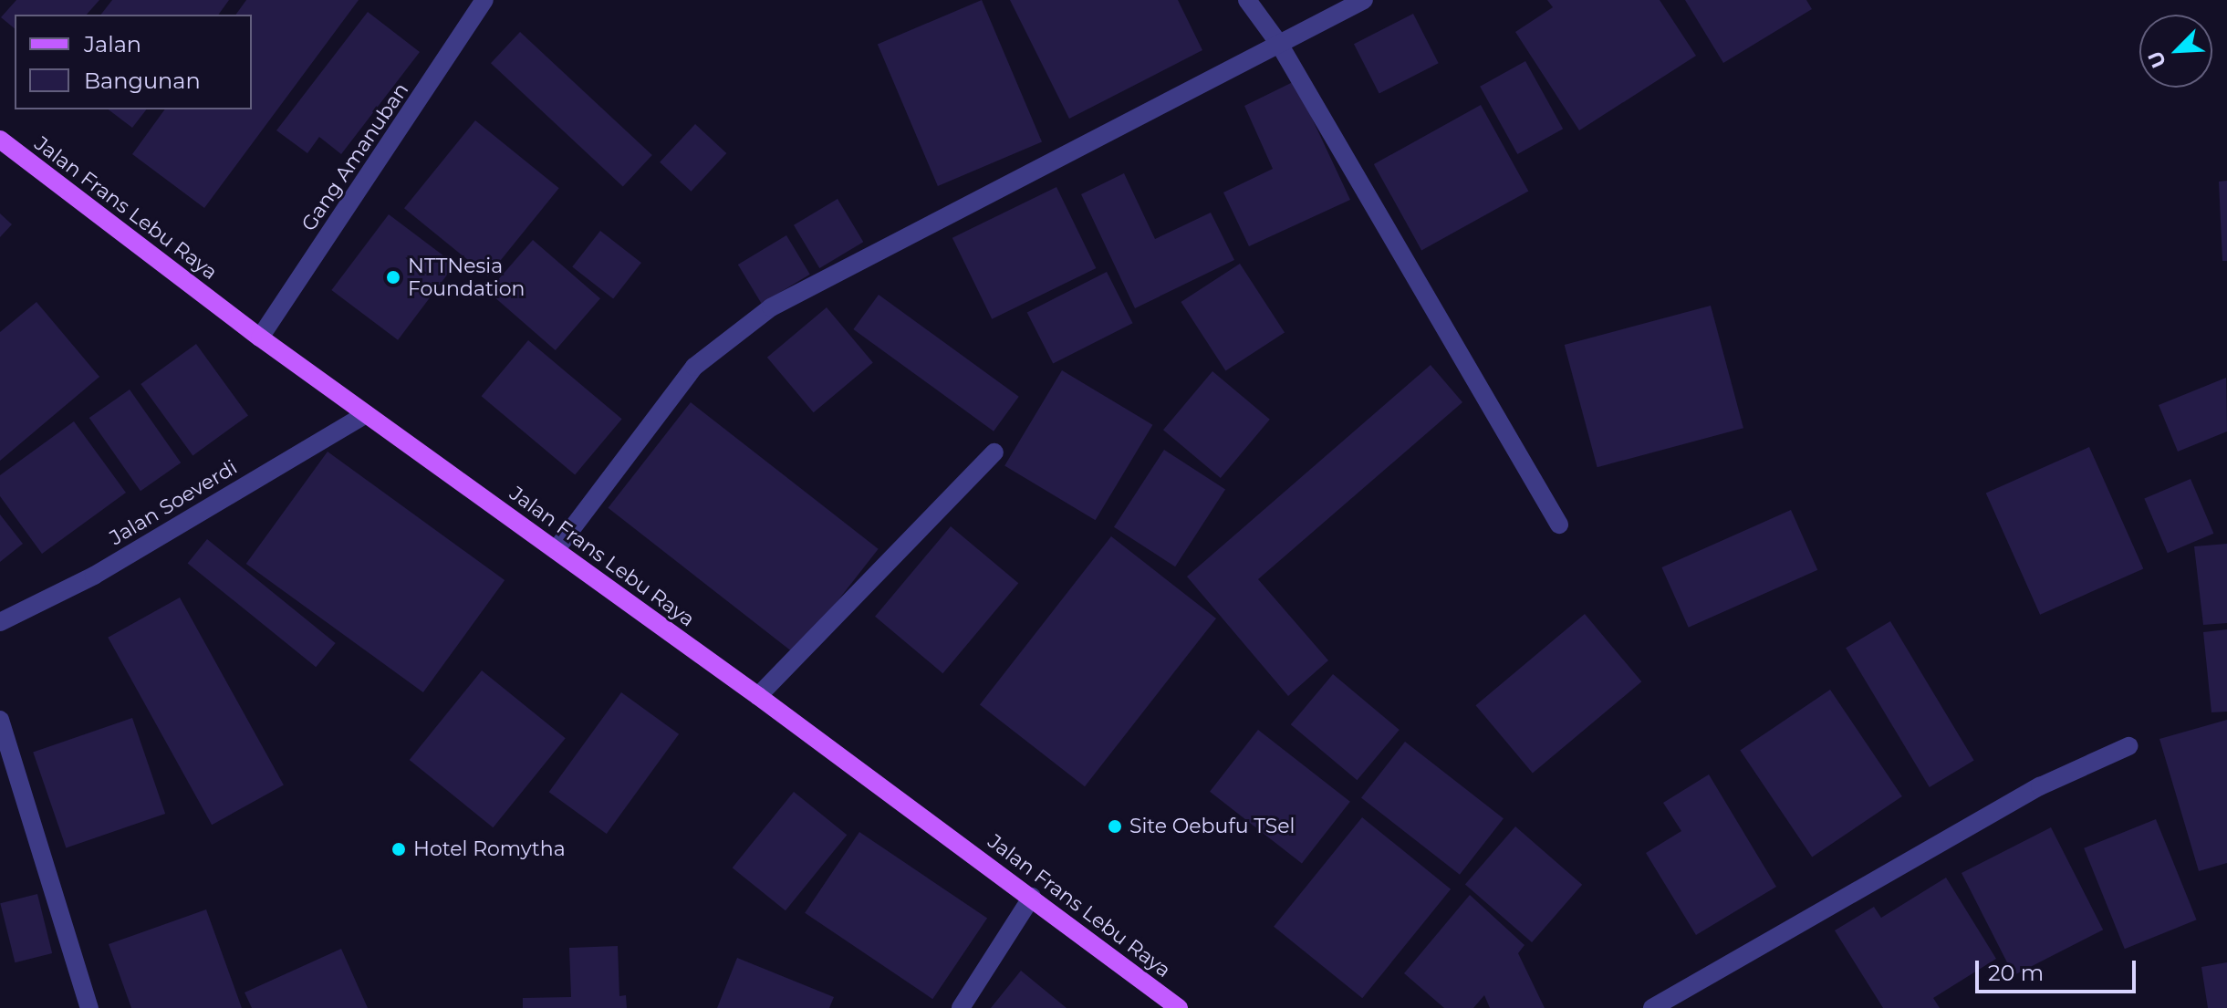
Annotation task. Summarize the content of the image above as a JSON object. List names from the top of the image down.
{
  "streets": {
    "main road": ["Jalan Frans Lebu Raya"],
    "street": ["Gang Amanuban", "Jalan Soeverdi"]
  },
  "crossings": [
    ["Gang Amanuban", "Jalan Frans Lebu Raya"],
    ["Jalan Frans Lebu Raya", "Jalan Soeverdi"]
  ],
  "places": ["NTTNesia Foundation", "Site Oebufu TSel", "Hotel Romytha"],
  "legend": ["Jalan", "Bangunan"],
  "scale_bar": "20 m",
  "north": "bottom left"
}
